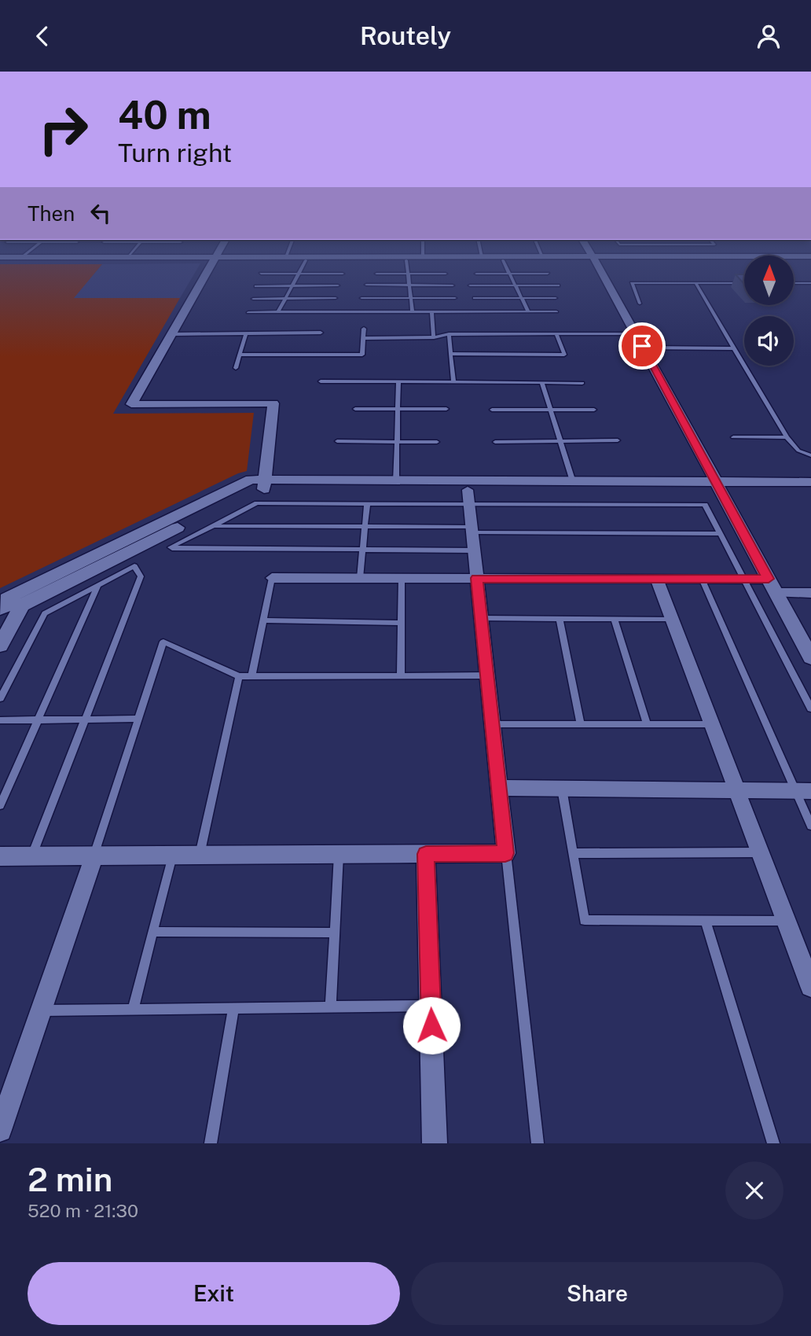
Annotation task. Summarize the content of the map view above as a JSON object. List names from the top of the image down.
{
  "north": "top",
  "page": {
    "header": "Routely",
    "turn": ["40 m", "Turn right"],
    "then": "Then",
    "heading": ["2 min", "520 m · 21:30"],
    "buttons": ["Exit", "Share"]
  }
}
